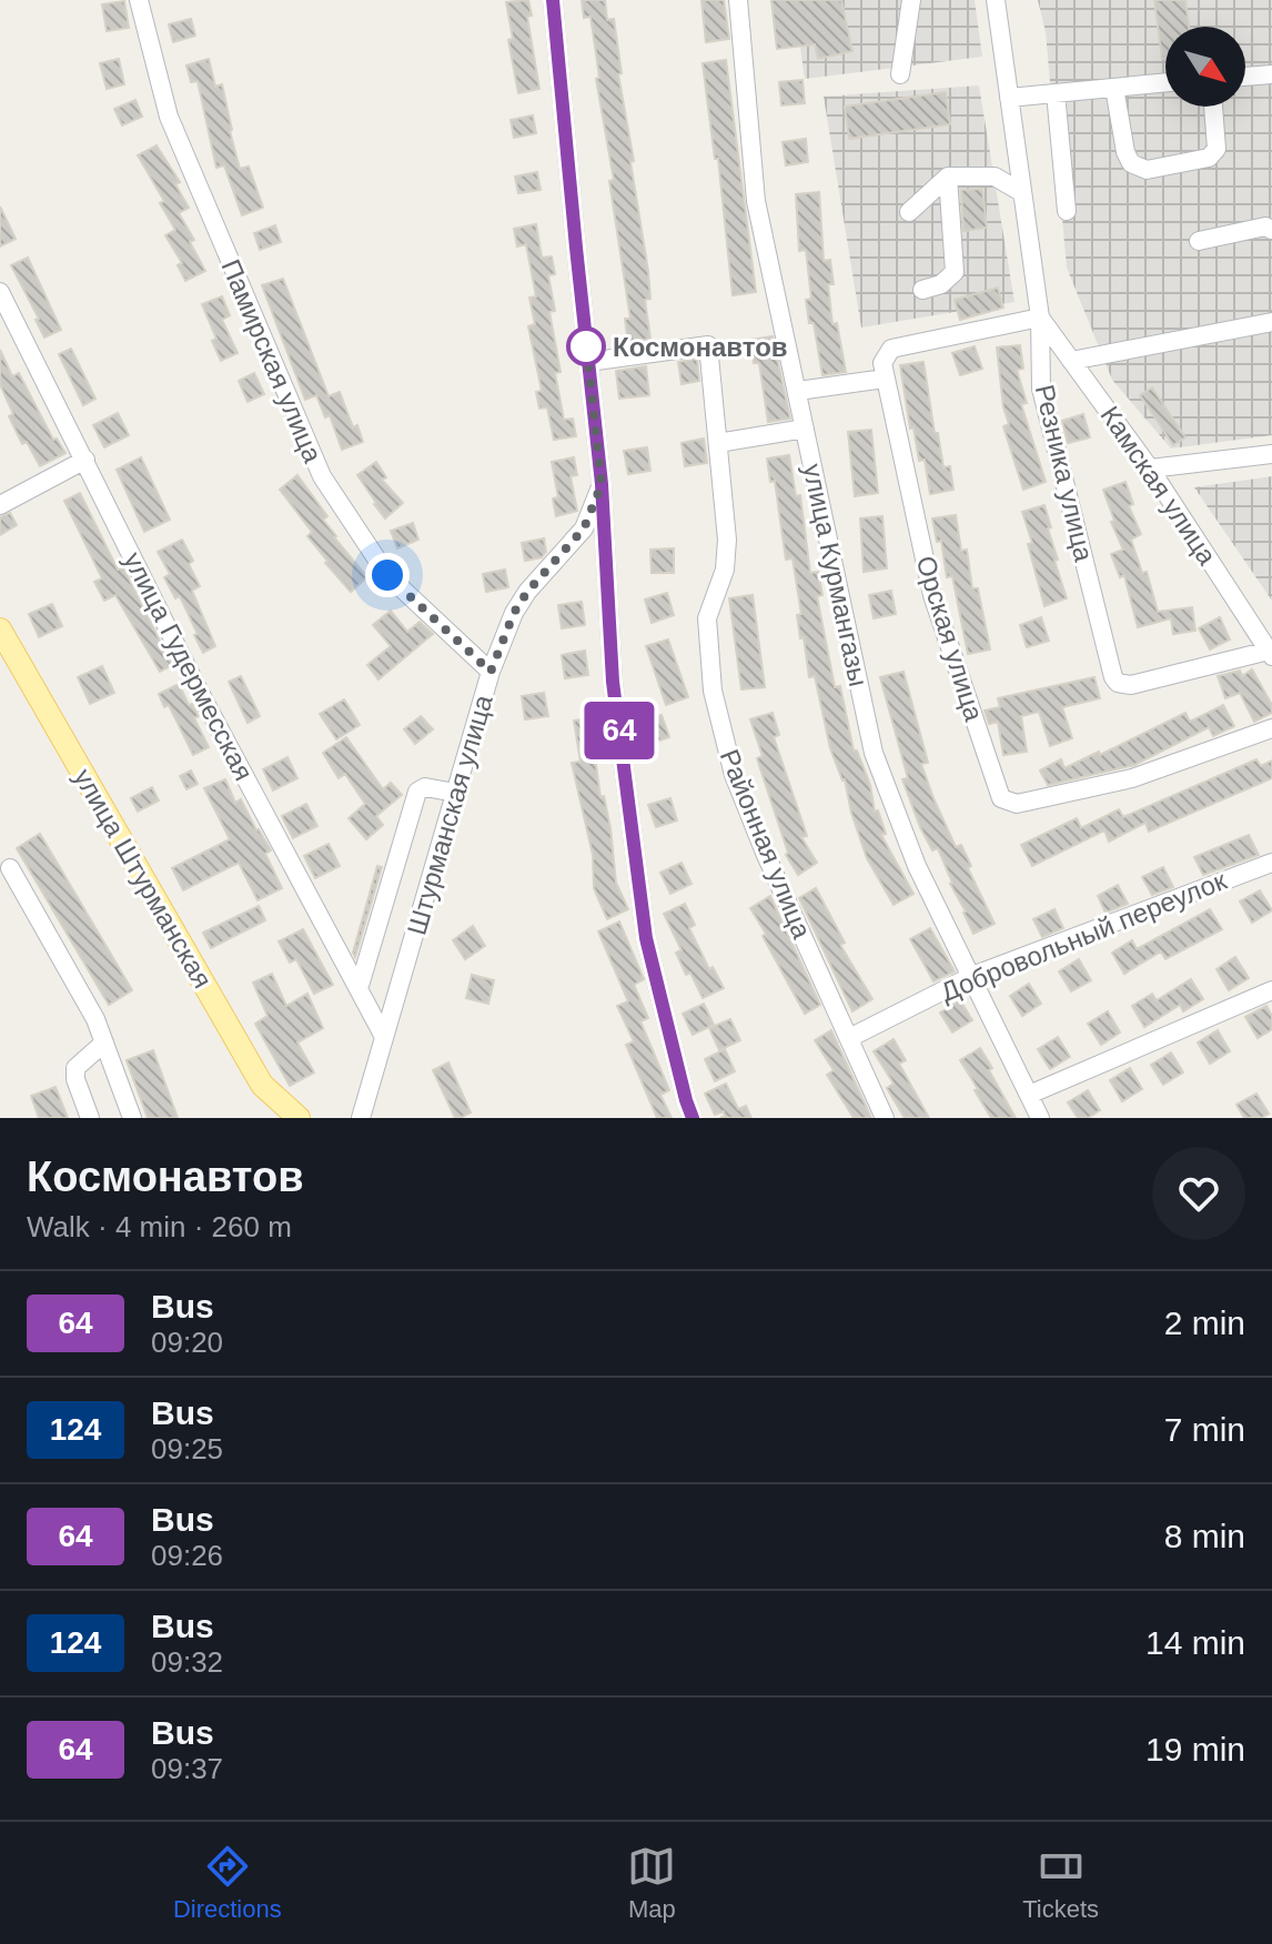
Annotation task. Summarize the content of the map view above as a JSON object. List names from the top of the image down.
{
  "streets": {
    "main road": ["улица Штурманская"],
    "street": [
      "Памирская улица",
      "Резника улица",
      "Камская улица",
      "улица Курмангазы",
      "Орская улица",
      "улица Гудермесская",
      "Штурманская улица",
      "Районная улица",
      "Добровольный переулок"
    ]
  },
  "crossings": [
    ["Памирская улица", "Штурманская улица"],
    ["Резника улица", "Камская улица"],
    ["улица Курмангазы", "Добровольный переулок"],
    ["улица Гудермесская", "Штурманская улица"],
    ["Районная улица", "Добровольный переулок"]
  ],
  "places": ["Космонавтов"],
  "lines": ["bus line 64"],
  "north": "bottom right",
  "page": {
    "on_map": "64",
    "heading": ["Космонавтов", "Walk · 4 min · 260 m"],
    "list": [
      {
        "mark": "64",
        "name": "Bus",
        "note": "09:20",
        "value": "2 min"
      },
      {
        "mark": "124",
        "name": "Bus",
        "note": "09:25",
        "value": "7 min"
      },
      {
        "mark": "64",
        "name": "Bus",
        "note": "09:26",
        "value": "8 min"
      },
      {
        "mark": "124",
        "name": "Bus",
        "note": "09:32",
        "value": "14 min"
      },
      {
        "mark": "64",
        "name": "Bus",
        "note": "09:37",
        "value": "19 min"
      }
    ],
    "tabs": ["Directions", "Map", "Tickets"]
  }
}
